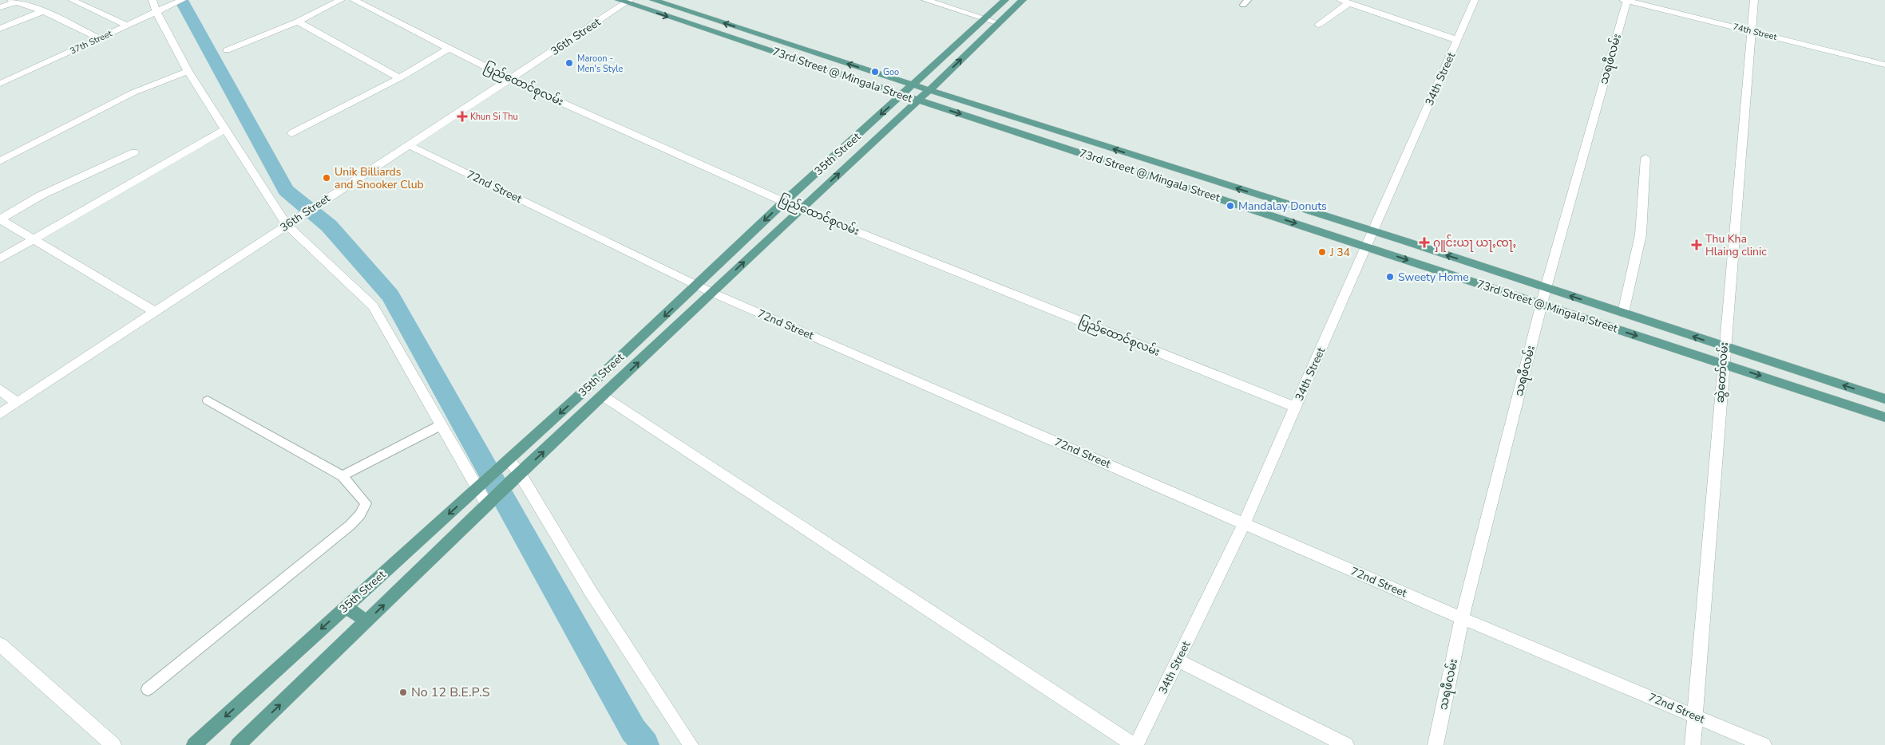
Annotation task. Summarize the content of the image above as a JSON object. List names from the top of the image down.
{
  "streets": {
    "main road": ["73rd Street @ Mingala Street", "35th Street"],
    "street": [
      "74th Street",
      "36th Street",
      "37th Street",
      "သရဖီလမ်း",
      "34th Street",
      "ပြည်ထောင်စုလမ်း",
      "72nd Street",
      "ဆွဲတော်လမ်း"
    ]
  },
  "crossings": [
    ["74th Street", "သရဖီလမ်း"],
    ["74th Street", "ဆွဲတော်လမ်း"],
    ["36th Street", "73rd Street @ Mingala Street"],
    ["36th Street", "ပြည်ထောင်စုလမ်း"],
    ["36th Street", "72nd Street"],
    ["သရဖီလမ်း", "73rd Street @ Mingala Street"],
    ["သရဖီလမ်း", "72nd Street"],
    ["73rd Street @ Mingala Street", "34th Street"],
    ["73rd Street @ Mingala Street", "35th Street"],
    ["73rd Street @ Mingala Street", "ဆွဲတော်လမ်း"],
    ["34th Street", "ပြည်ထောင်စုလမ်း"],
    ["34th Street", "72nd Street"],
    ["ပြည်ထောင်စုလမ်း", "35th Street"],
    ["35th Street", "72nd Street"],
    ["72nd Street", "ဆွဲတော်လမ်း"]
  ],
  "places": {
    "other": [
      "Maroon - Men's Style",
      "Goo",
      "Unik Billiards and Snooker Club",
      "Mandalay Donuts",
      "J 34",
      "Sweety Home",
      "No 12 B.E.P.S"
    ],
    "health": ["Khun Si Thu", "ႁူင်းယႃ ယႃႇၸႃႇ", "Thu Kha Hlaing clinic"]
  }
}
